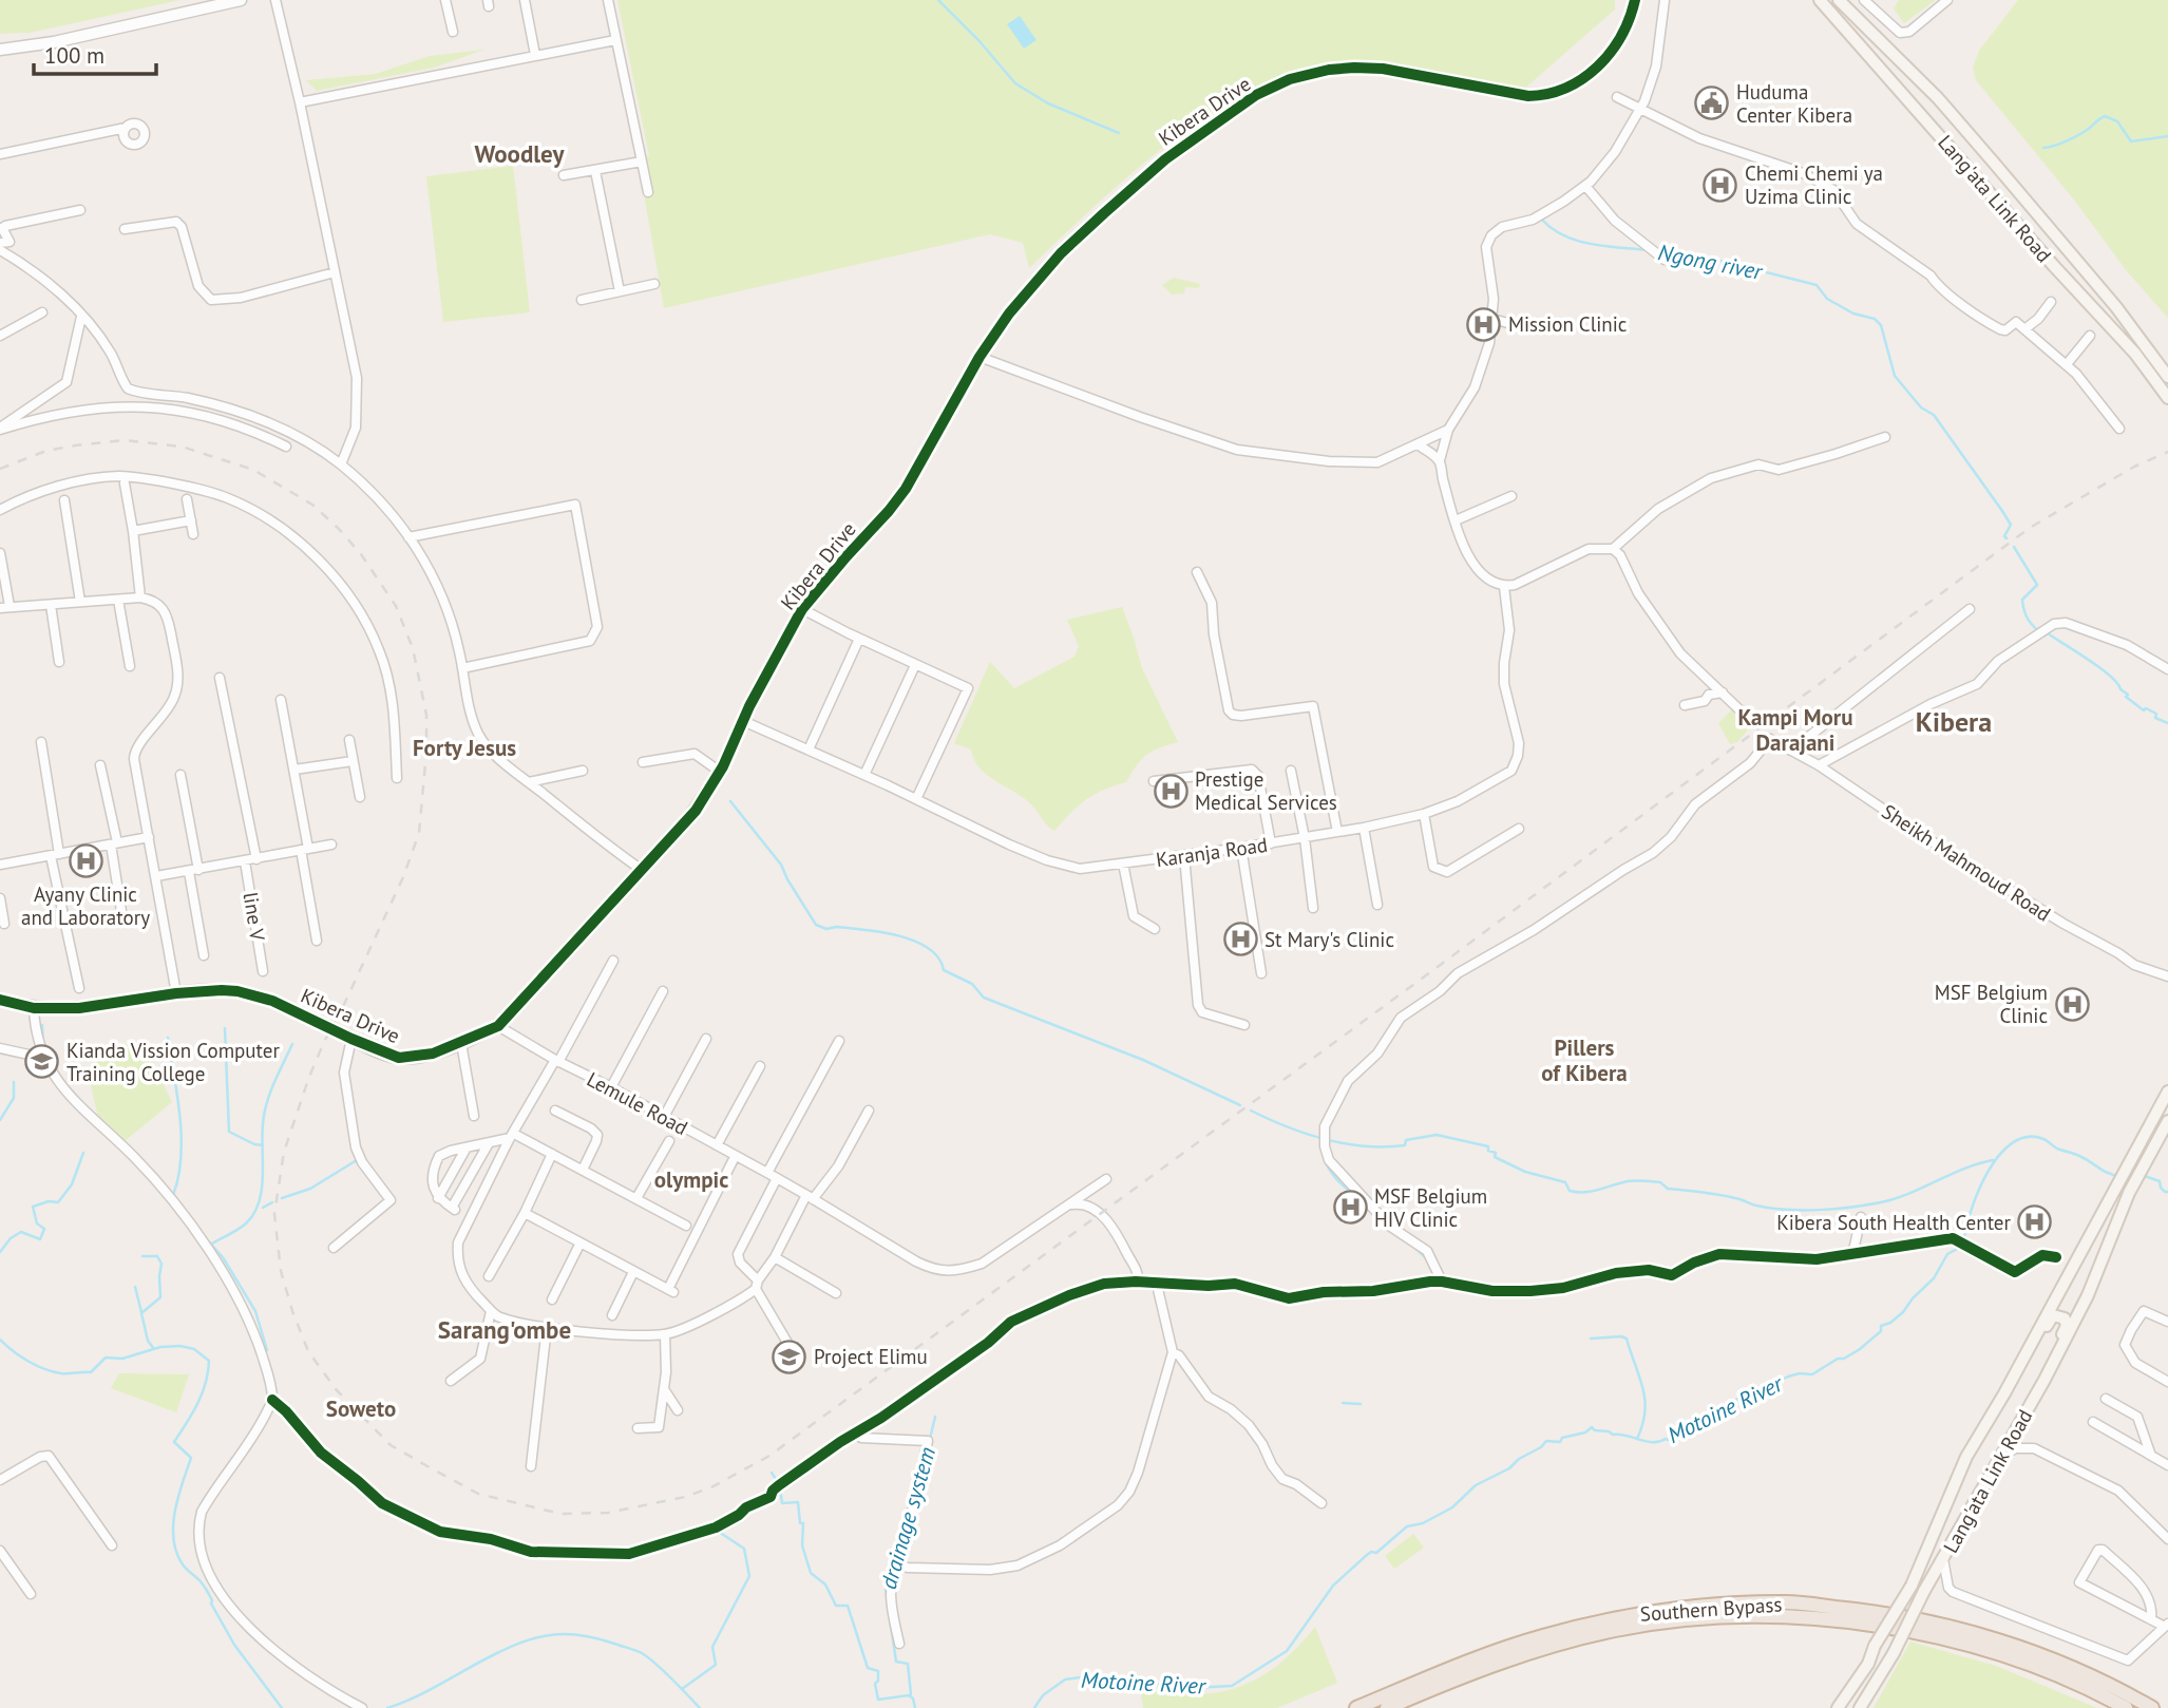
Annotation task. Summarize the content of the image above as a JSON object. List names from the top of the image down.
{
  "streets": {
    "highway": ["Southern Bypass"],
    "main road": ["Lang'ata Link Road"],
    "street": [
      "Kibera Drive",
      "Karanja Road",
      "Sheikh Mahmoud Road",
      "line V",
      "Lemule Road"
    ]
  },
  "crossings": [
    ["Kibera Drive", "Karanja Road"],
    ["Kibera Drive", "Lemule Road"]
  ],
  "districts": [
    "Woodley",
    "Kampi Moru Darajani",
    "Kibera",
    "Forty Jesus",
    "Pillers of Kibera",
    "olympic",
    "Sarang'ombe",
    "Soweto"
  ],
  "water": ["Ngong river", "Motoine River", "drainage system"],
  "places": {
    "public building": ["Huduma Center Kibera"],
    "hospital": [
      "Chemi Chemi ya Uzima Clinic",
      "Mission Clinic",
      "Prestige Medical Services",
      "Ayany Clinic and Laboratory",
      "St Mary's Clinic",
      "MSF Belgium Clinic",
      "MSF Belgium HIV Clinic",
      "Kibera South Health Center"
    ],
    "school or university": ["Kianda Vission Computer Training College", "Project Elimu"]
  },
  "scale_bar": "100 m"
}
